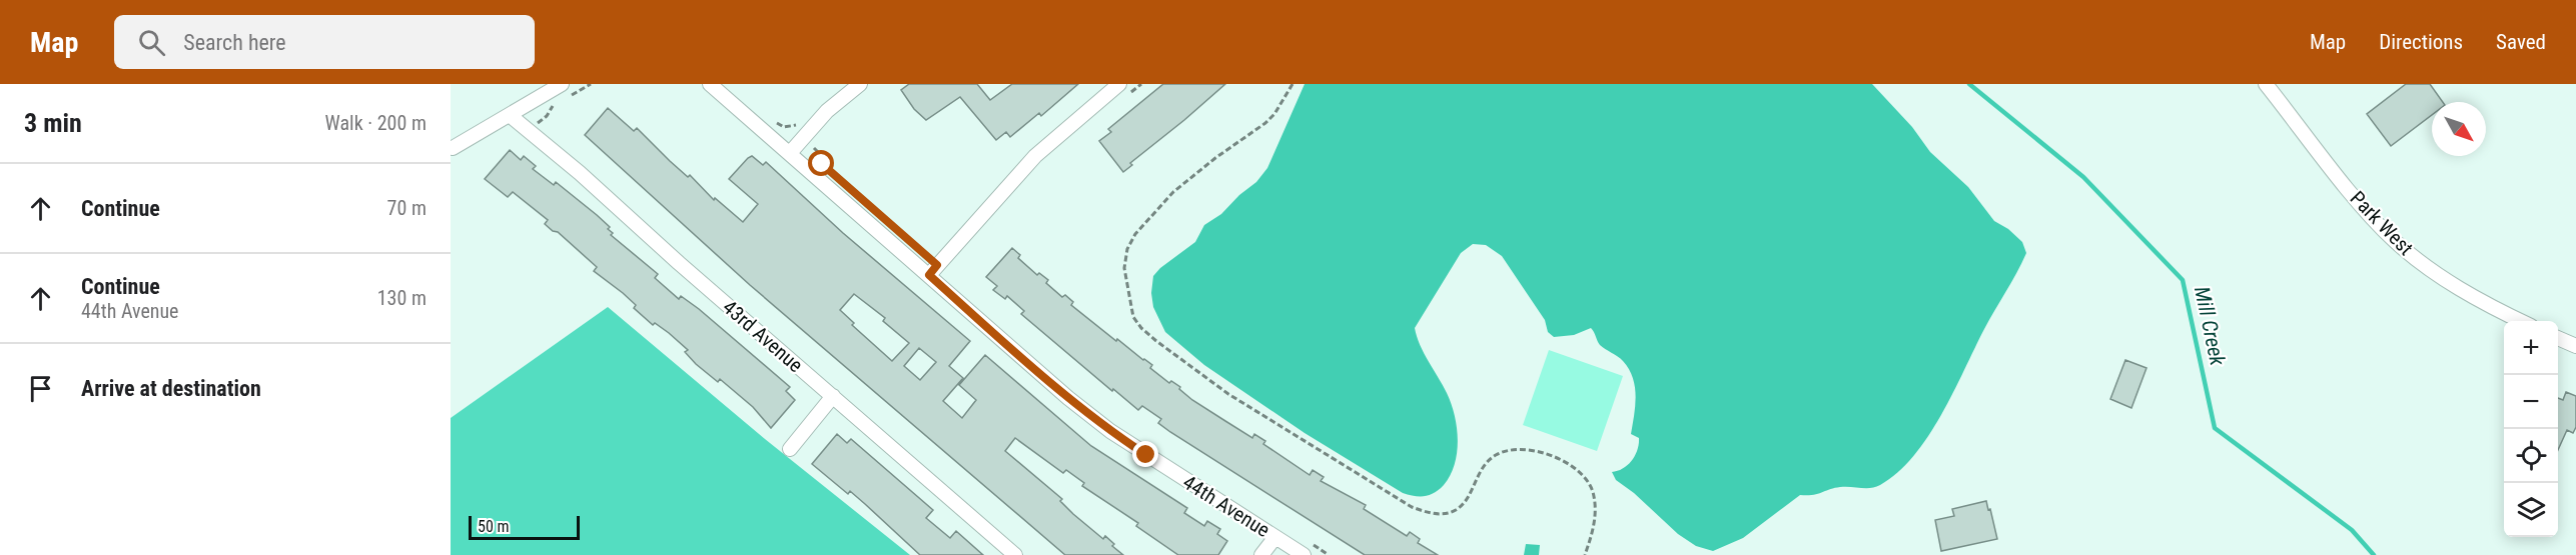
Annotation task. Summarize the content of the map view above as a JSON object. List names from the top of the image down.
{
  "streets": {
    "street": ["Park West", "43rd Avenue", "44th Avenue"]
  },
  "water": ["Mill Creek"],
  "scale_bar": "50 m",
  "north": "bottom right",
  "page": {
    "header": "Map",
    "search": "Search here",
    "nav": ["Map", "Directions", "Saved"],
    "heading": ["3 min", "Walk · 200 m"],
    "list": [
      ["Continue", "70 m"],
      ["Continue", "44th Avenue", "130 m"],
      "Arrive at destination"
    ],
    "map_buttons": ["+", "−"],
    "scale": "50 m"
  }
}
